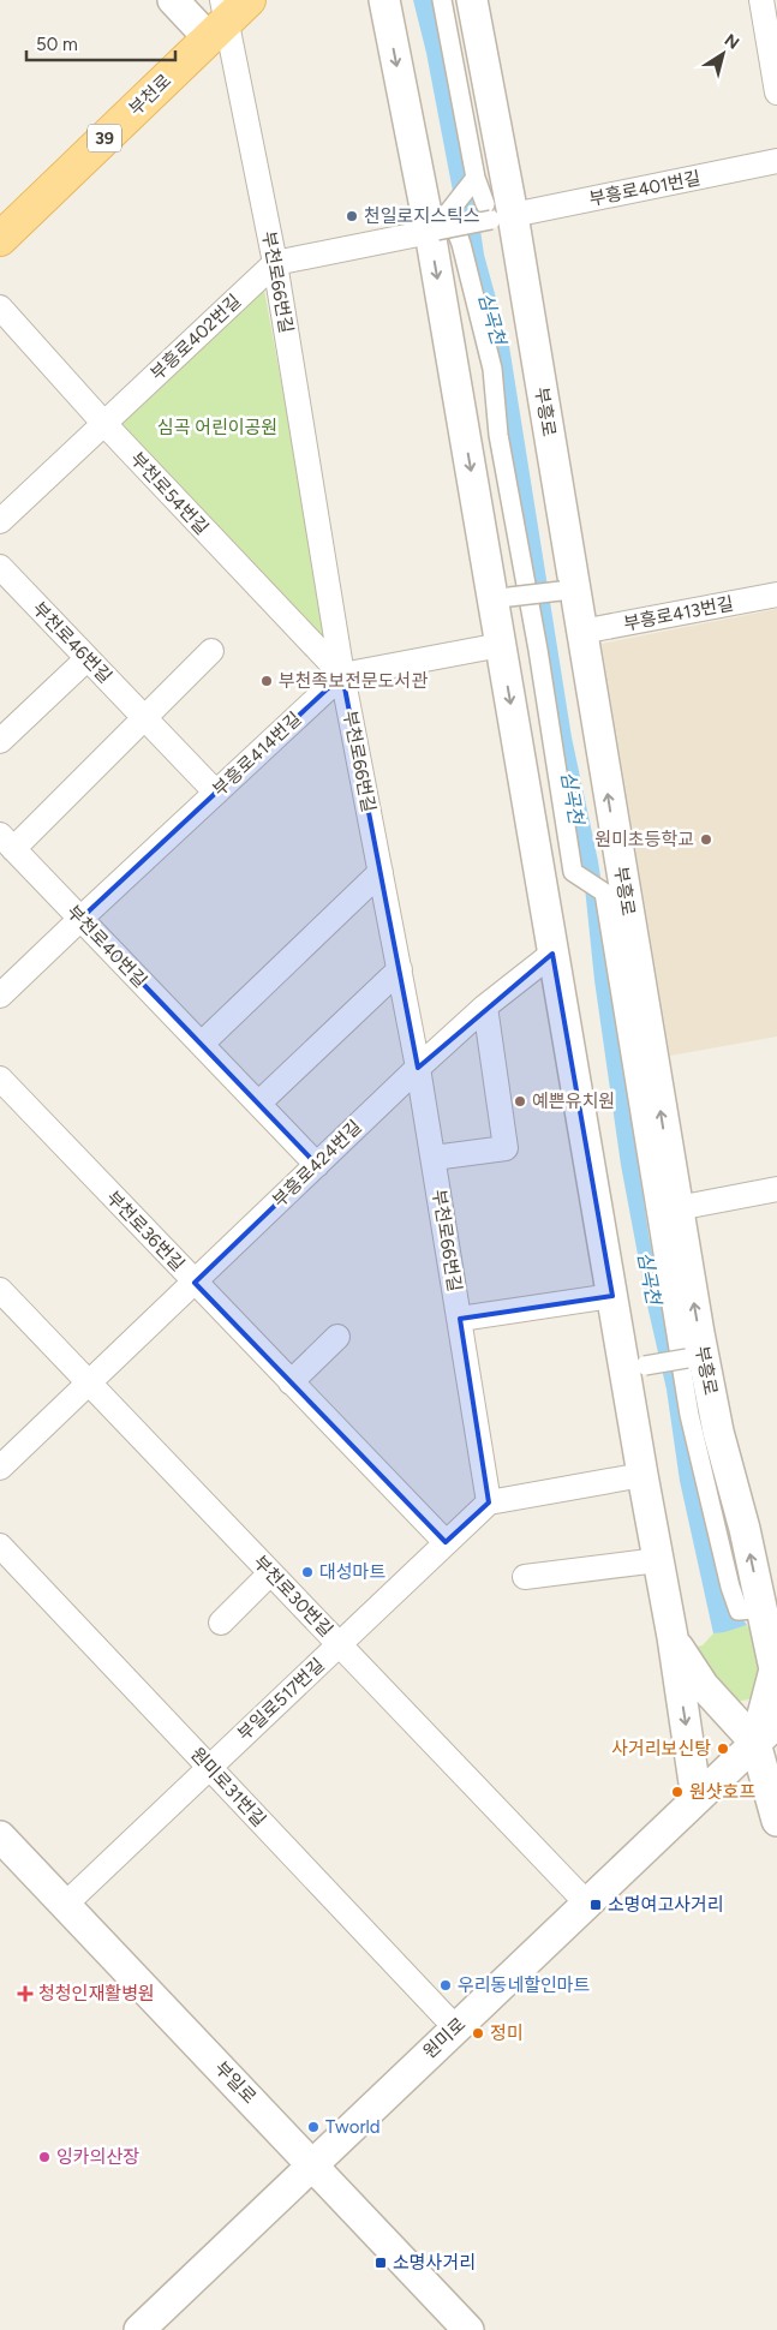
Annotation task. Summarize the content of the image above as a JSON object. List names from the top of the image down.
{
  "streets": {
    "main road": ["부천로", "39"],
    "street": [
      "부흥로401번길",
      "부천로66번길",
      "부흥로402번길",
      "부흥로",
      "부천로54번길",
      "부흥로413번길",
      "부천로46번길",
      "부흥로414번길",
      "부천로40번길",
      "부흥로424번길",
      "부천로36번길",
      "부천로30번길",
      "부일로517번길",
      "원미로31번길",
      "원미로",
      "부일로"
    ]
  },
  "crossings": [
    ["부천로", "부천로66번길"],
    ["부흥로401번길", "부흥로"],
    ["부천로66번길", "부흥로402번길"],
    ["부천로66번길", "부천로54번길"],
    ["부천로66번길", "부흥로414번길"],
    ["부천로66번길", "부흥로424번길"],
    ["부천로66번길", "부일로517번길"],
    ["부흥로402번길", "부천로54번길"],
    ["부흥로", "부흥로413번길"],
    ["부흥로", "원미로"],
    ["부천로54번길", "부흥로414번길"],
    ["부천로46번길", "부흥로414번길"],
    ["부천로46번길", "부천로40번길"],
    ["부흥로414번길", "부천로40번길"],
    ["부천로40번길", "부흥로424번길"],
    ["부흥로424번길", "부천로36번길"],
    ["부흥로424번길", "부천로30번길"],
    ["부천로36번길", "부일로517번길"],
    ["부천로30번길", "부일로517번길"],
    ["부천로30번길", "원미로"],
    ["부일로517번길", "원미로31번길"],
    ["부일로517번길", "부일로"],
    ["원미로31번길", "원미로"],
    ["원미로", "부일로"]
  ],
  "water": ["심곡천"],
  "parks": ["심곡 어린이공원"],
  "places": {
    "other": [
      "천일로지스틱스",
      "부천족보전문도서관",
      "원미초등학교",
      "예쁜유치원",
      "대성마트",
      "사거리보신탕",
      "원샷호프",
      "우리동네할인마트",
      "정미",
      "Tworld",
      "잉카의산장"
    ],
    "transit": ["소명여고사거리", "소명사거리"],
    "health": ["청청인재활병원"]
  },
  "scale_bar": "50 m",
  "north": "top right"
}
